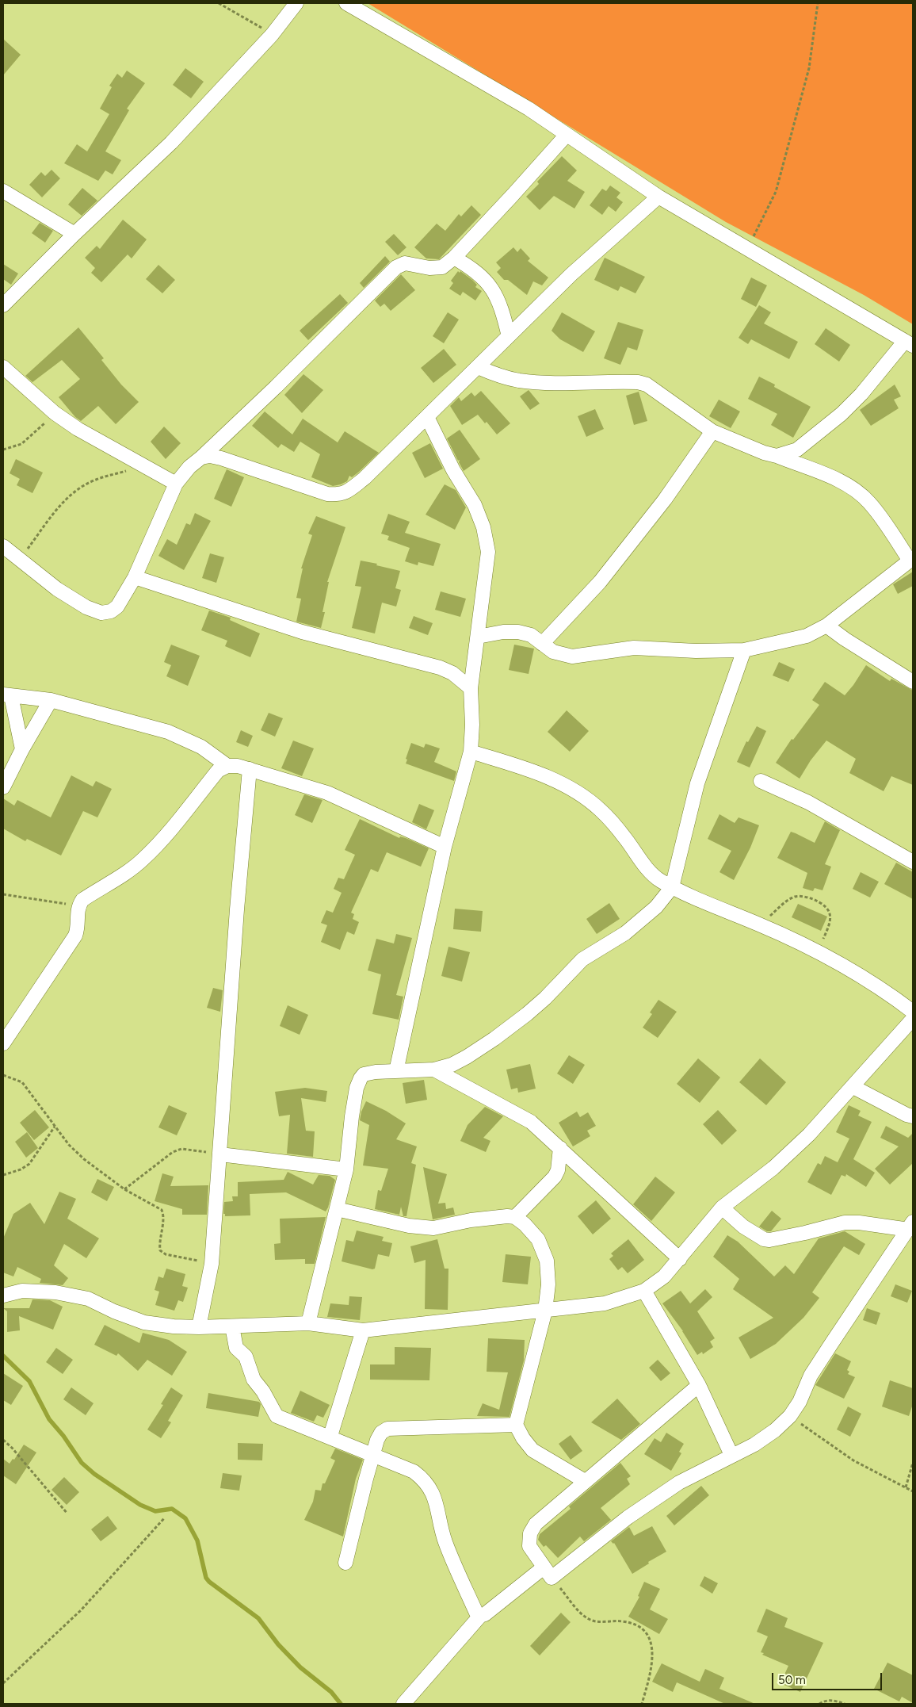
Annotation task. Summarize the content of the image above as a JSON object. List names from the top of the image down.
{
  "scale_bar": "50 m"
}
